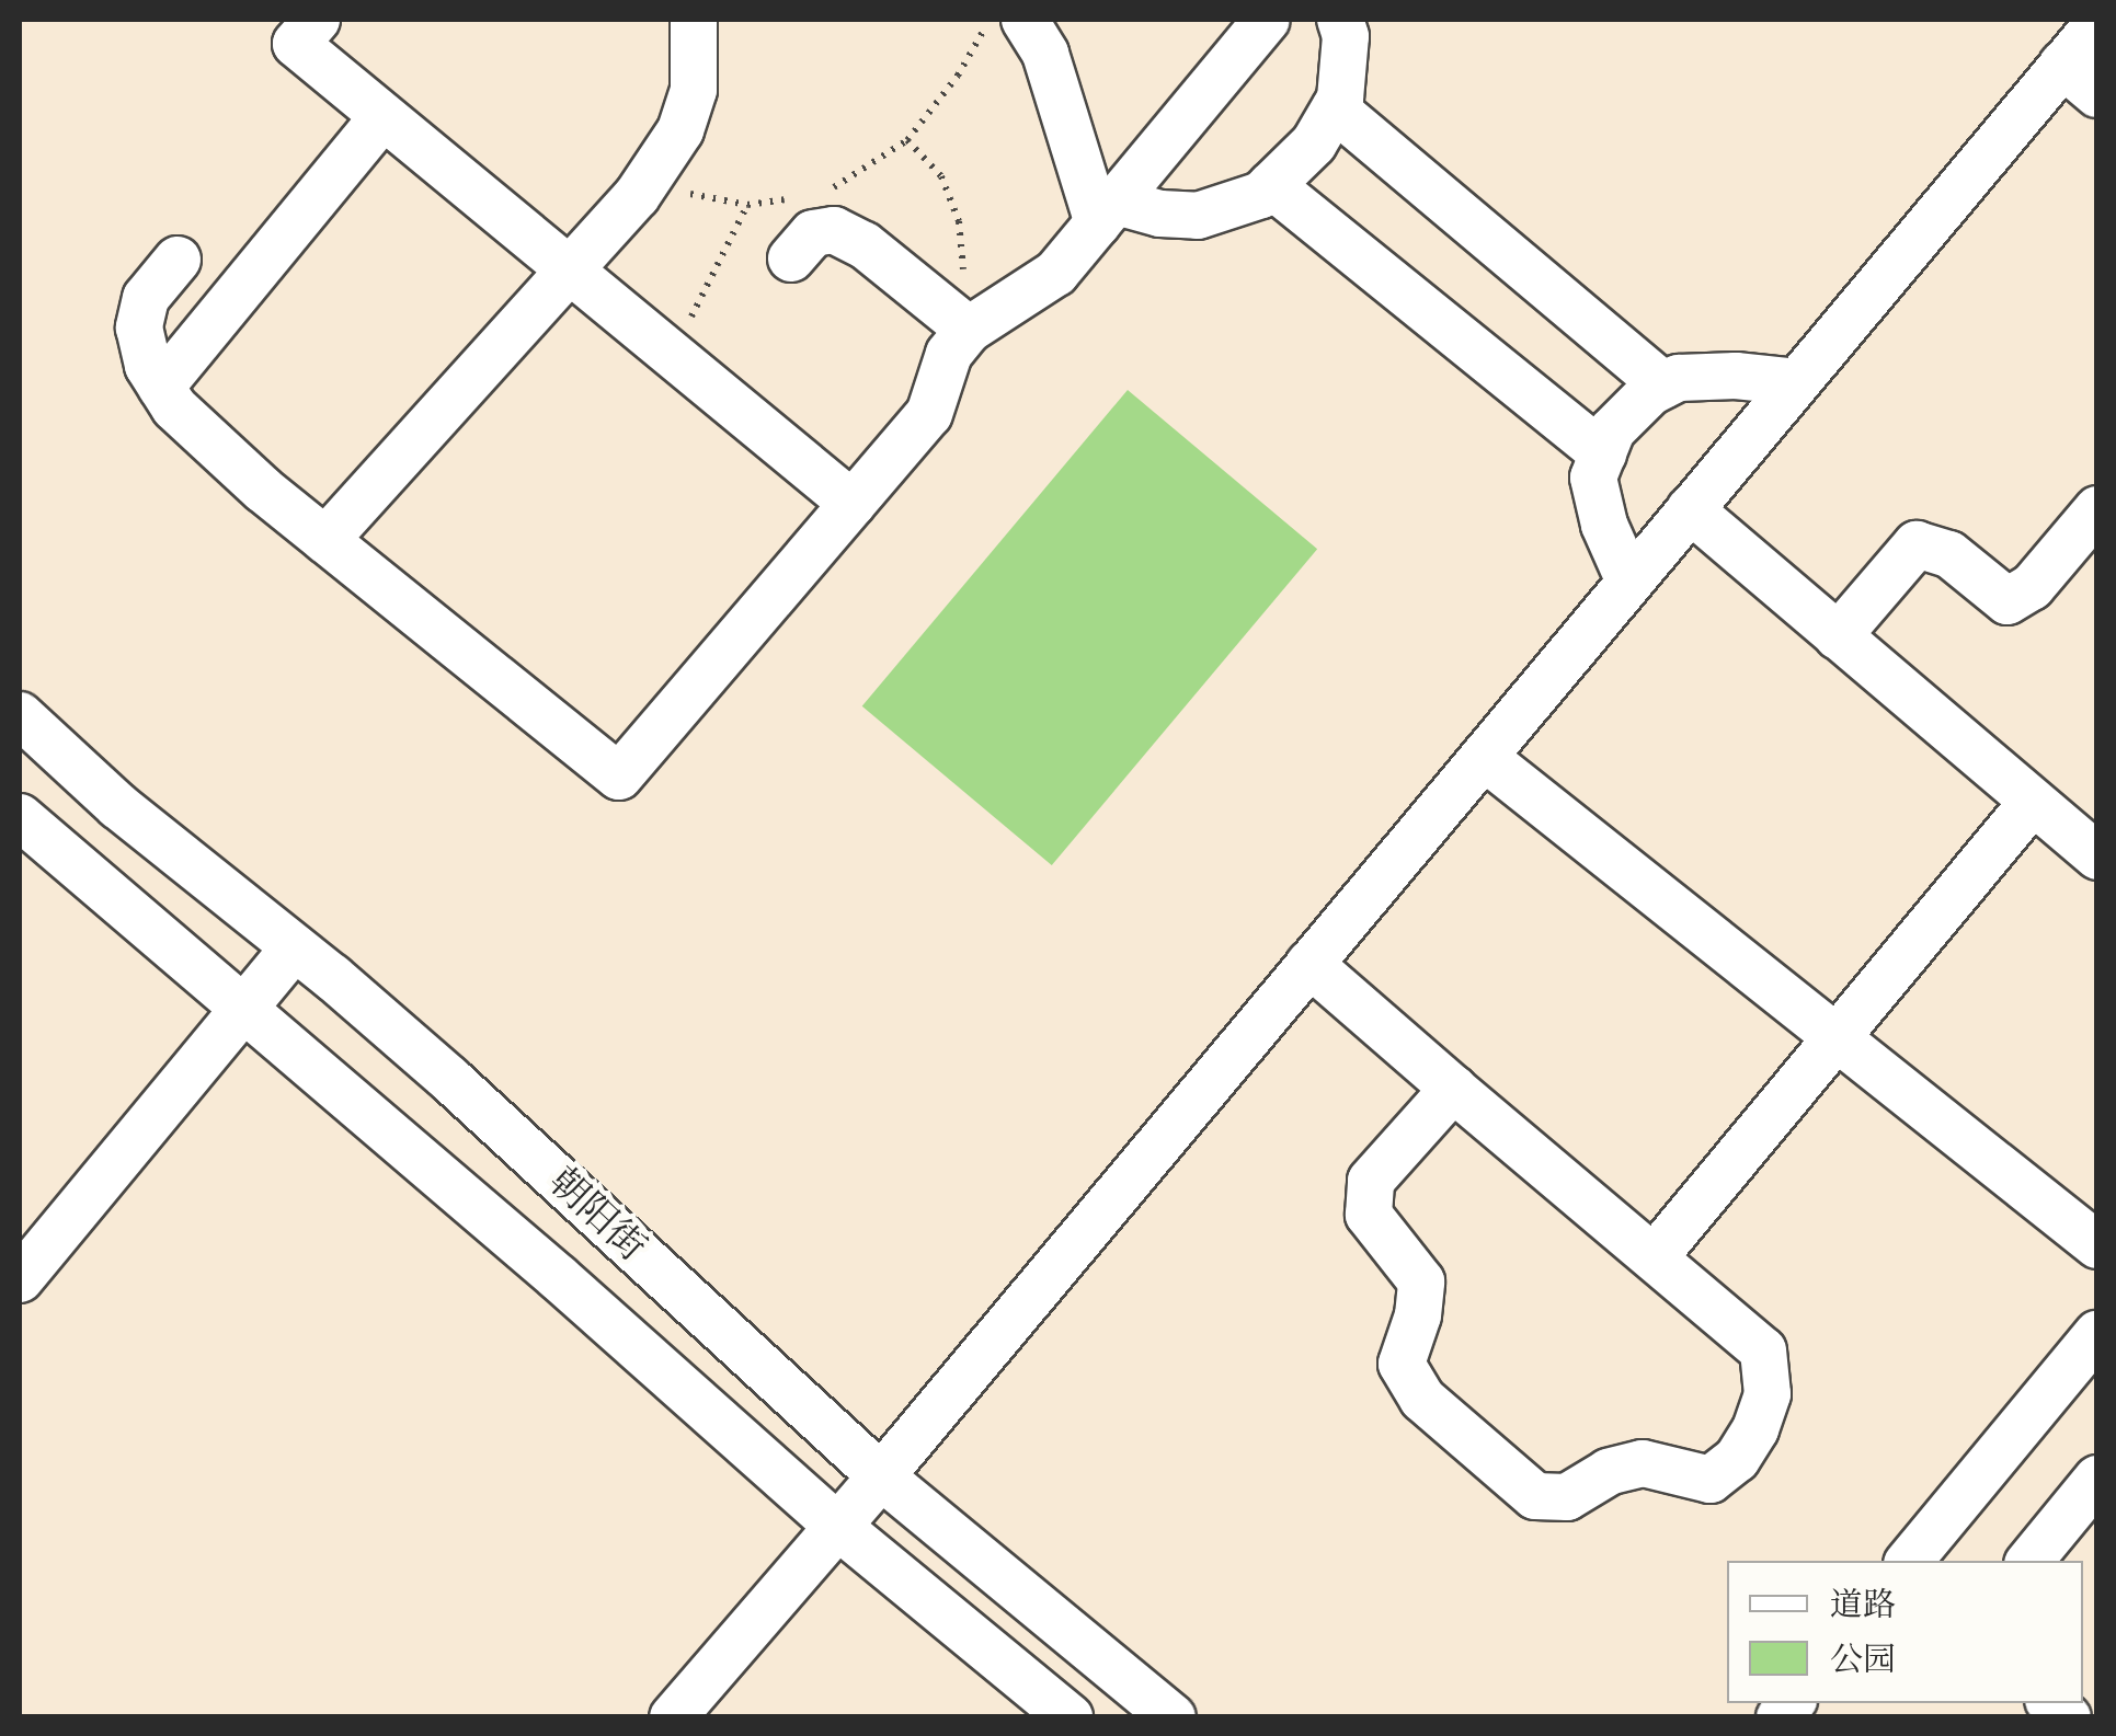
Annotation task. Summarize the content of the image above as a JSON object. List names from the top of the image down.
{
  "streets": {
    "street": ["朝阳街"]
  },
  "legend": ["道路", "公园"]
}
